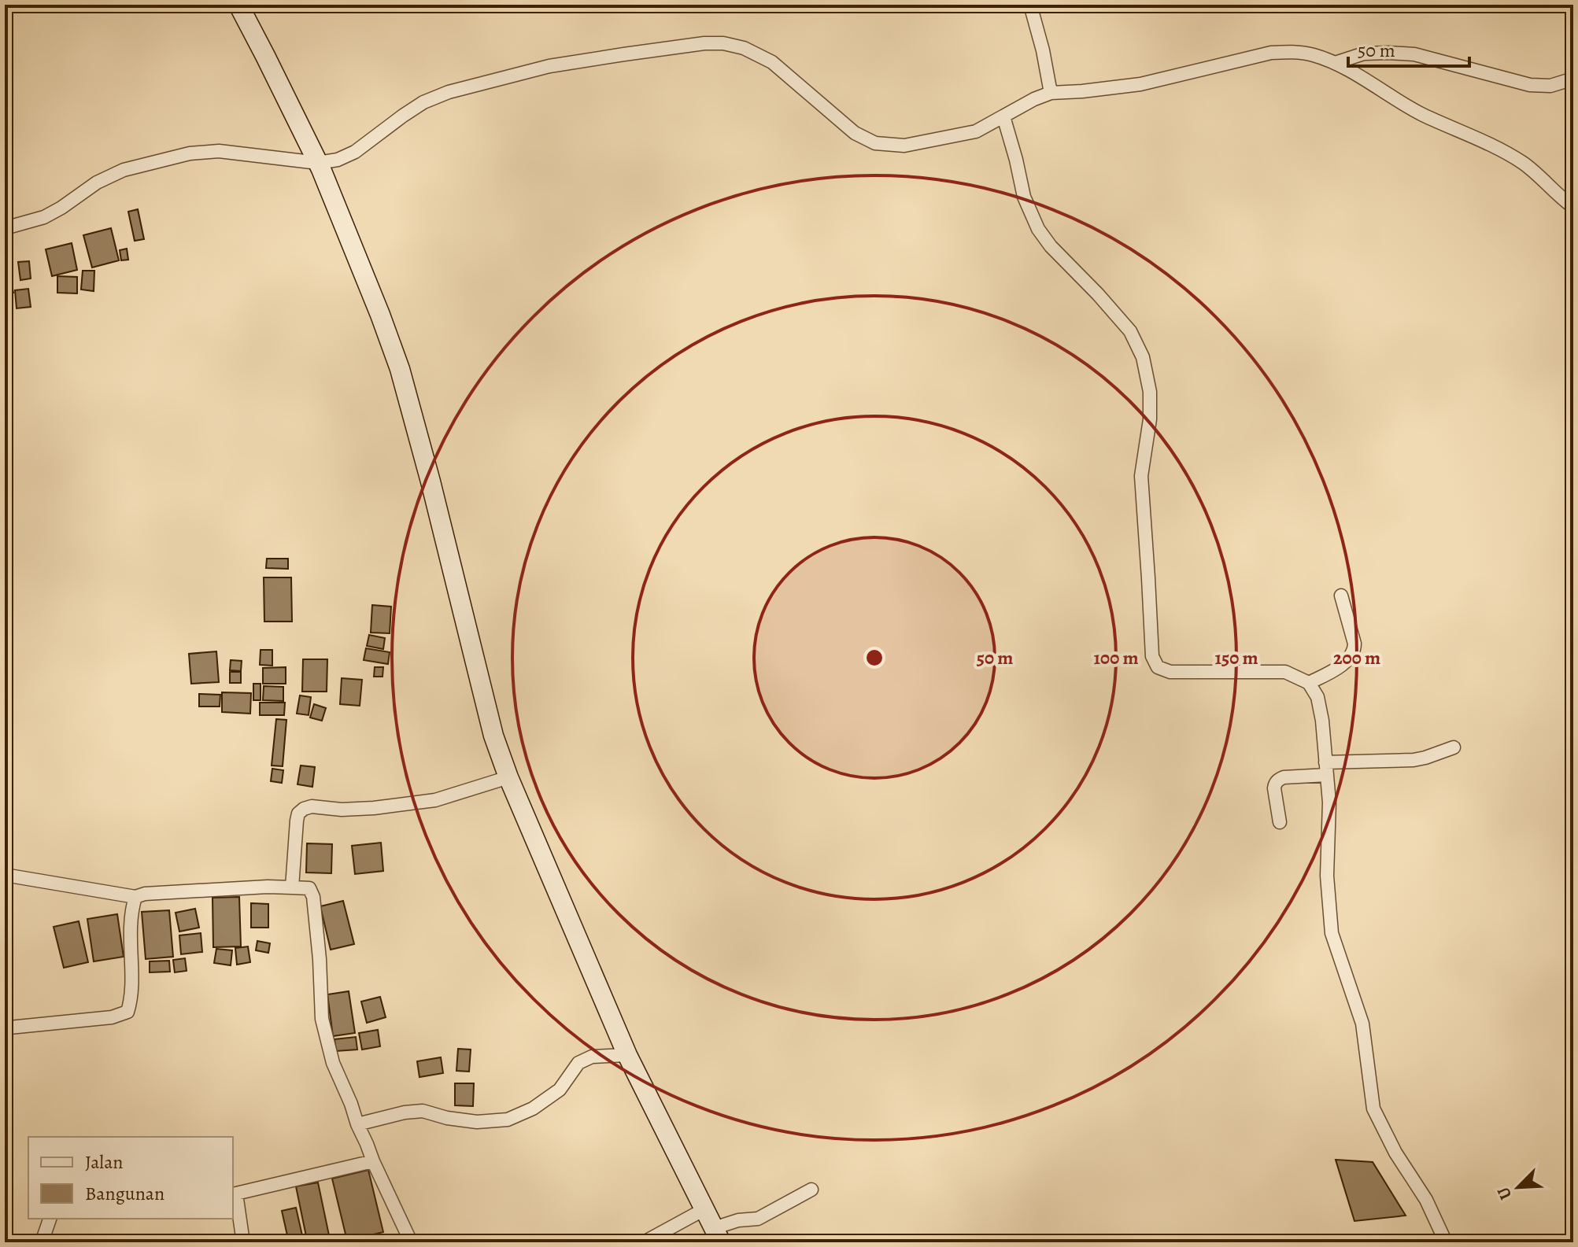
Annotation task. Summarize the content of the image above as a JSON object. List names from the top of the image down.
{
  "legend": ["Jalan", "Bangunan"],
  "scale_bar": "50 m",
  "north": "bottom left",
  "rings": [
    "50 m",
    "100 m",
    "150 m",
    "200 m"
  ]
}
